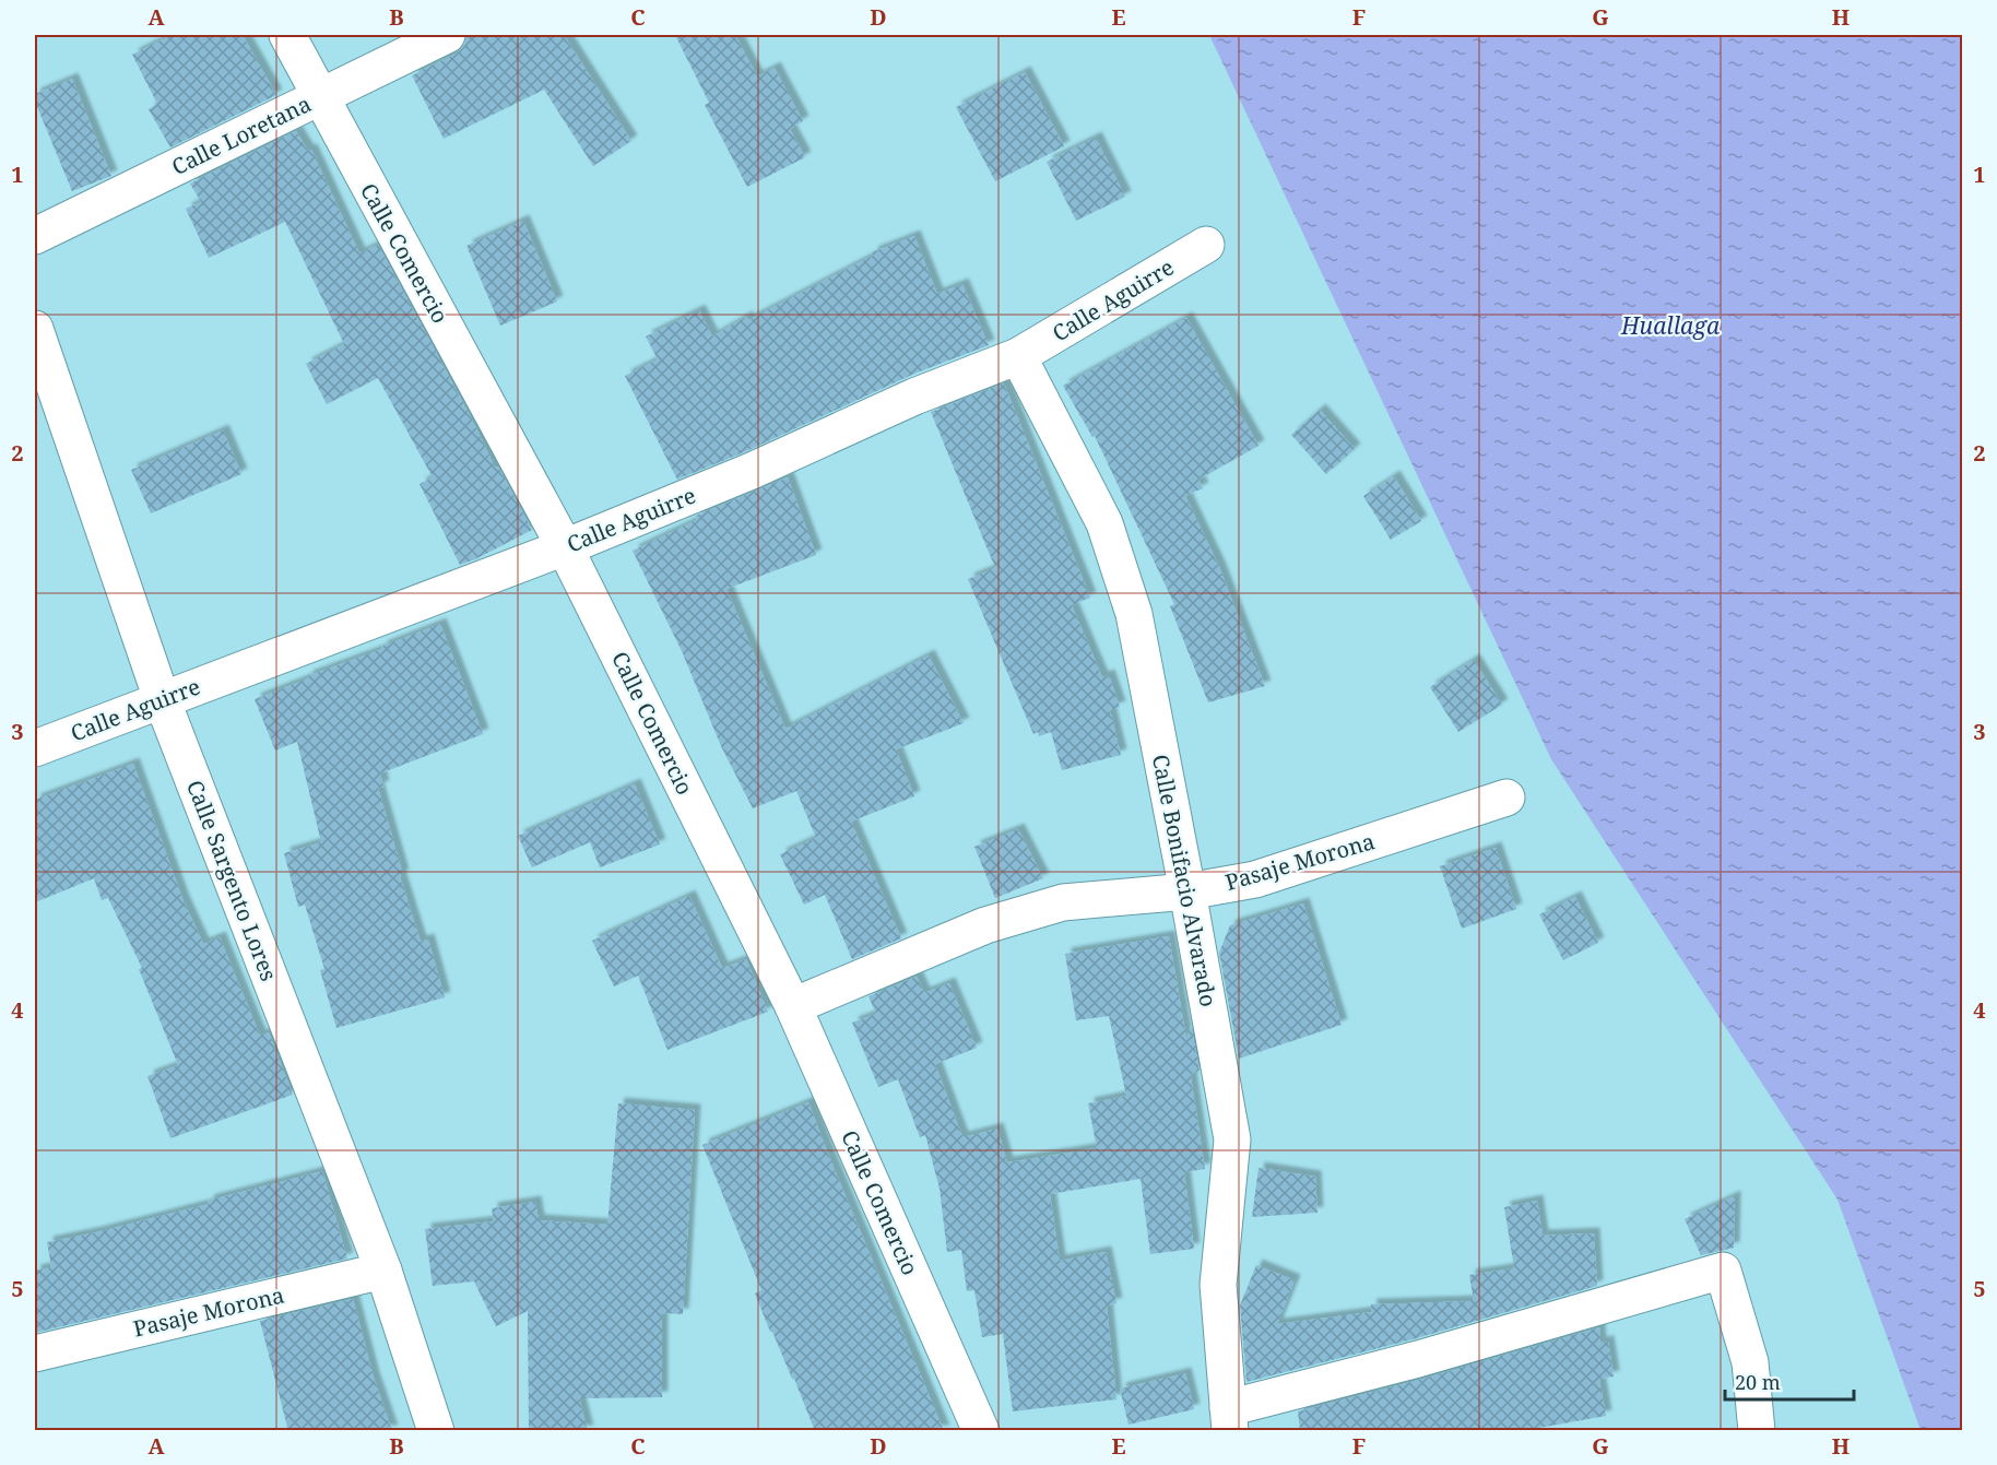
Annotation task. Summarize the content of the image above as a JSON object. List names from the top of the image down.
{
  "streets": {
    "street": [
      "Calle Loretana",
      "Calle Comercio",
      "Calle Aguirre",
      "Pasaje Morona",
      "Calle Sargento Lores",
      "Calle Bonifacio Alvarado"
    ]
  },
  "crossings": [
    ["Calle Loretana", "Calle Comercio"],
    ["Calle Comercio", "Calle Aguirre"],
    ["Calle Comercio", "Pasaje Morona"],
    ["Calle Aguirre", "Calle Sargento Lores"],
    ["Calle Aguirre", "Calle Bonifacio Alvarado"],
    ["Pasaje Morona", "Calle Sargento Lores"],
    ["Pasaje Morona", "Calle Bonifacio Alvarado"]
  ],
  "water": ["Huallaga"],
  "scale_bar": "20 m",
  "grid": {
    "columns": [
      "A",
      "B",
      "C",
      "D",
      "E",
      "F",
      "G",
      "H"
    ],
    "rows": [
      "1",
      "2",
      "3",
      "4",
      "5"
    ]
  }
}
